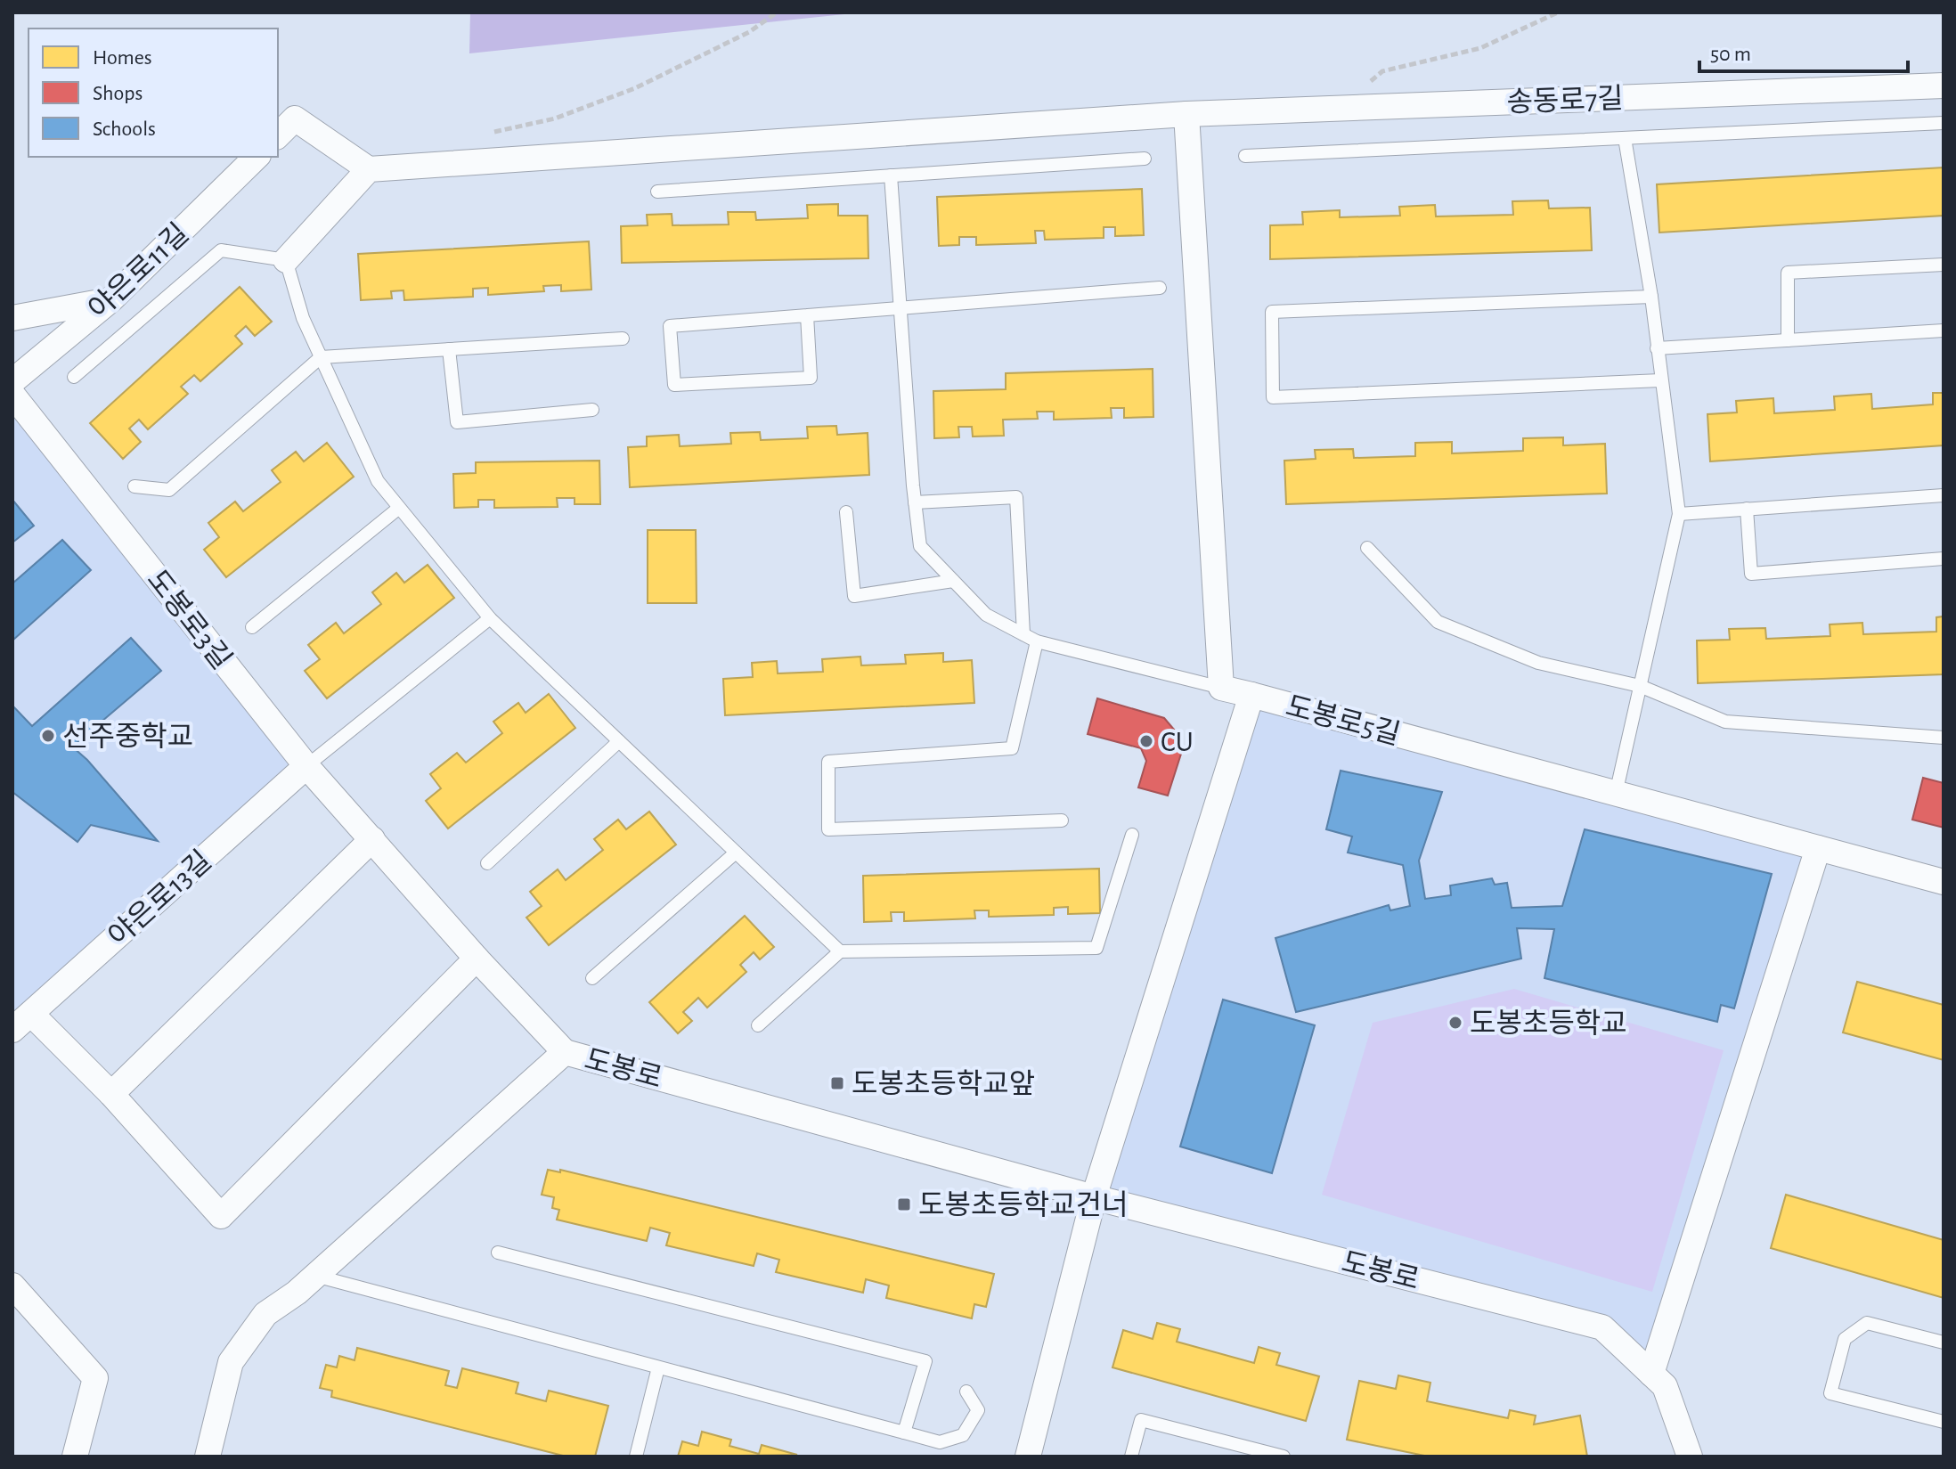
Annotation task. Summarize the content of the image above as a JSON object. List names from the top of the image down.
{
  "streets": {
    "street": [
      "송동로7길",
      "야은로11길",
      "도봉로3길",
      "도봉로5길",
      "야은로13길",
      "도봉로"
    ]
  },
  "crossings": [
    ["도봉로3길", "야은로13길"],
    ["도봉로3길", "도봉로"],
    ["도봉로5길", "도봉로"]
  ],
  "places": {
    "other": ["선주중학교", "CU", "도봉초등학교"],
    "transit": ["도봉초등학교앞", "도봉초등학교건너"]
  },
  "legend": ["Homes", "Shops", "Schools"],
  "scale_bar": "50 m"
}
